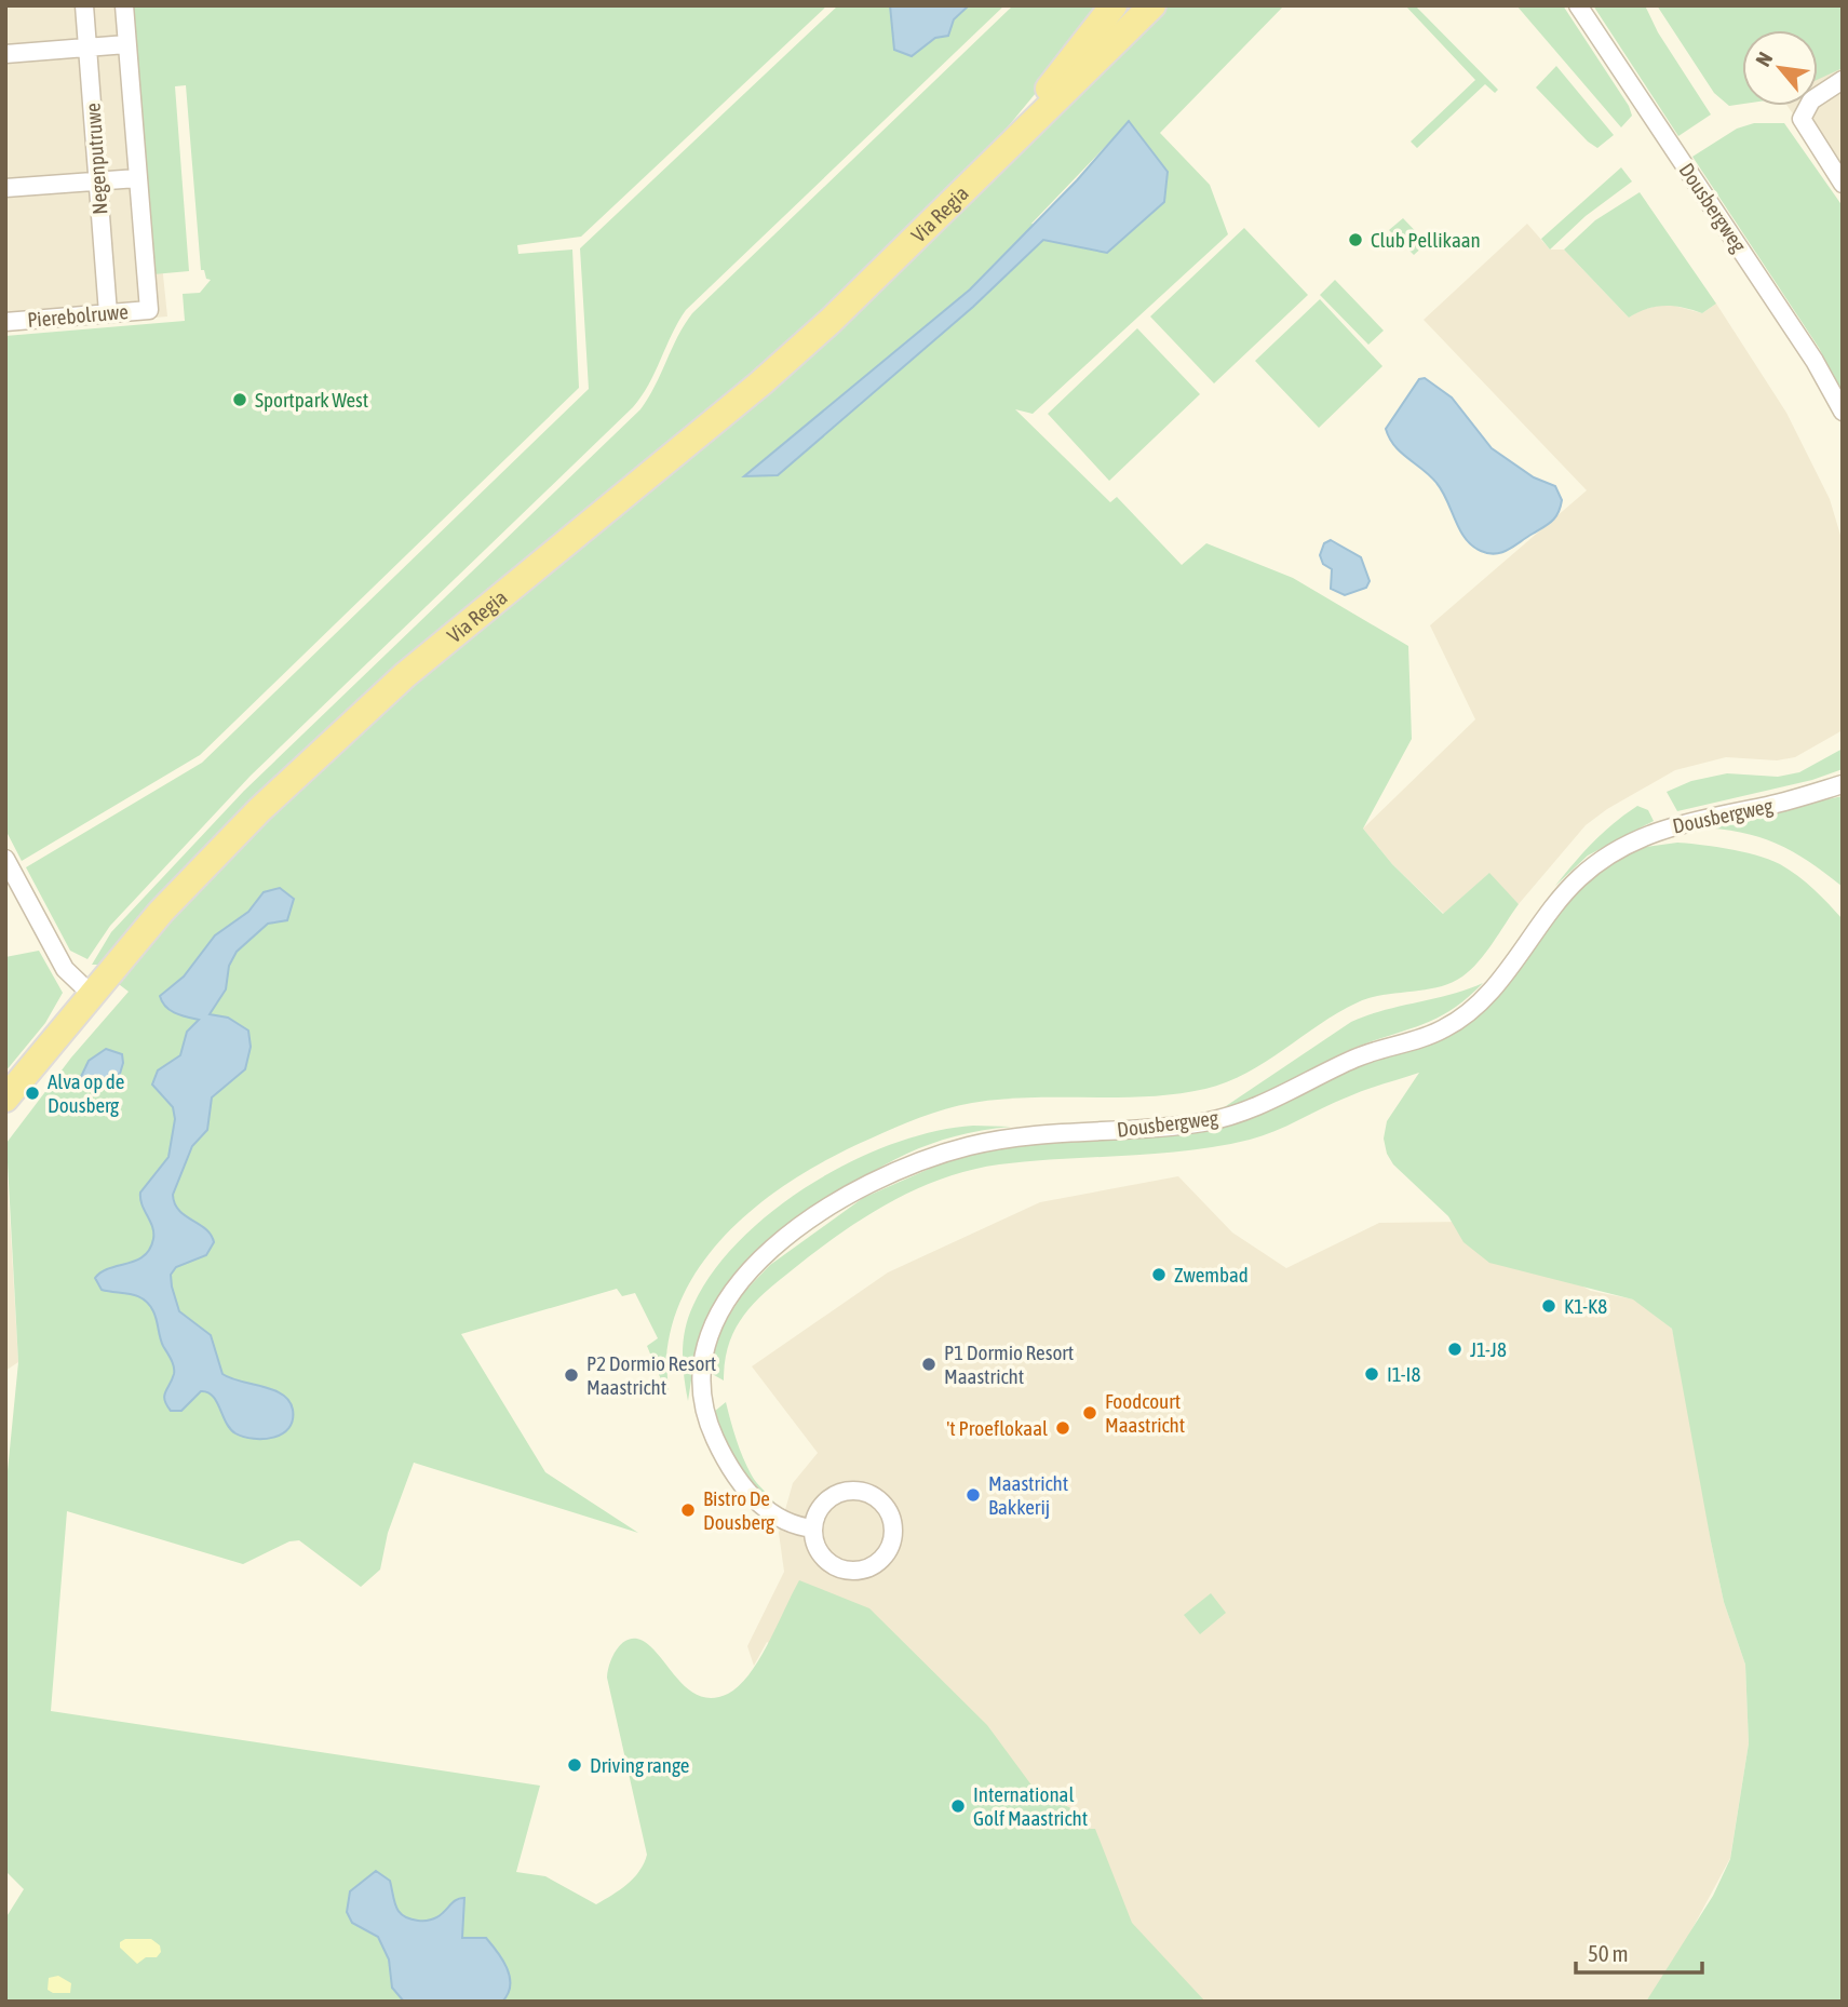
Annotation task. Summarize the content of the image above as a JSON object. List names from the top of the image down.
{
  "streets": {
    "main road": ["Via Regia"],
    "street": ["Negenputruwe", "Dousbergweg", "Pierebolruwe"]
  },
  "crossings": [
    ["Negenputruwe", "Pierebolruwe"]
  ],
  "places": [
    "Club Pellikaan",
    "Sportpark West",
    "Alva op de Dousberg",
    "Zwembad",
    "K1-K8",
    "J1-J8",
    "P1 Dormio Resort Maastricht",
    "I1-I8",
    "P2 Dormio Resort Maastricht",
    "Foodcourt Maastricht",
    "'t Proeflokaal",
    "Maastricht Bakkerij",
    "Bistro De Dousberg",
    "Driving range",
    "International Golf Maastricht"
  ],
  "scale_bar": "50 m",
  "north": "top left"
}
